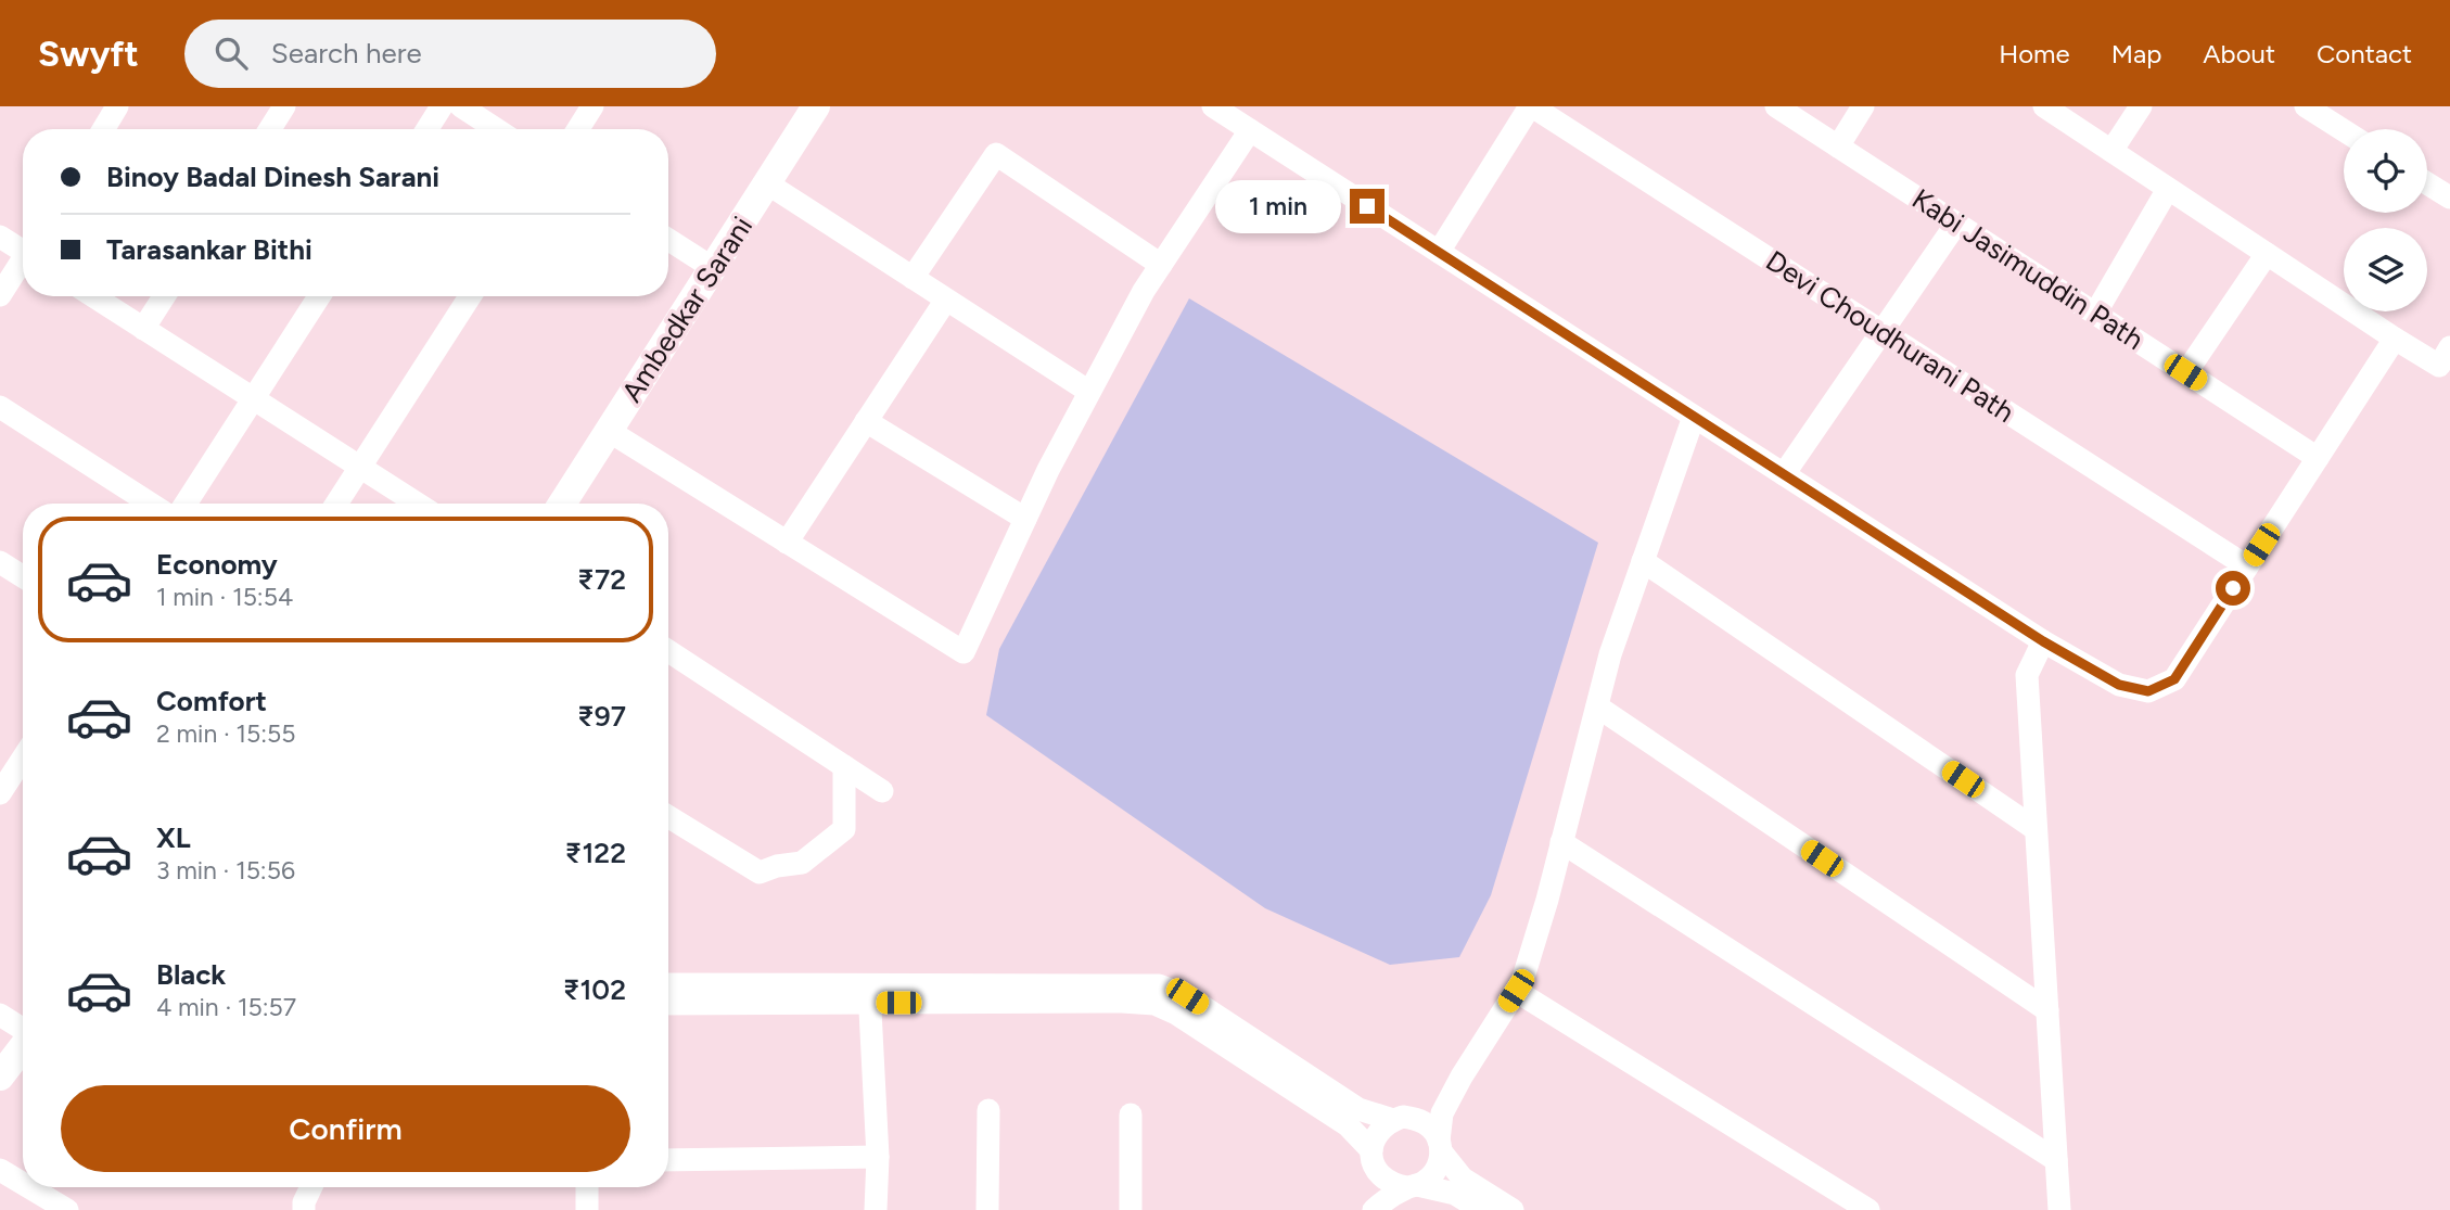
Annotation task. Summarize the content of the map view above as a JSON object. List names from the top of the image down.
{
  "streets": {
    "street": ["Kabi Jasimuddin Path", "Ambedkar Sarani", "Devi Choudhurani Path"]
  },
  "page": {
    "header": "Swyft",
    "search": "Search here",
    "nav": [
      "Home",
      "Map",
      "About",
      "Contact"
    ],
    "banner": ["Binoy Badal Dinesh Sarani", "Tarasankar Bithi"],
    "bubble": "1 min",
    "list": [
      {
        "name": "Economy",
        "note": "1 min · 15:54",
        "value": "₹72"
      },
      {
        "name": "Comfort",
        "note": "2 min · 15:55",
        "value": "₹97"
      },
      {
        "name": "XL",
        "note": "3 min · 15:56",
        "value": "₹122"
      },
      {
        "name": "Black",
        "note": "4 min · 15:57",
        "value": "₹102"
      }
    ],
    "buttons": "Confirm"
  }
}
